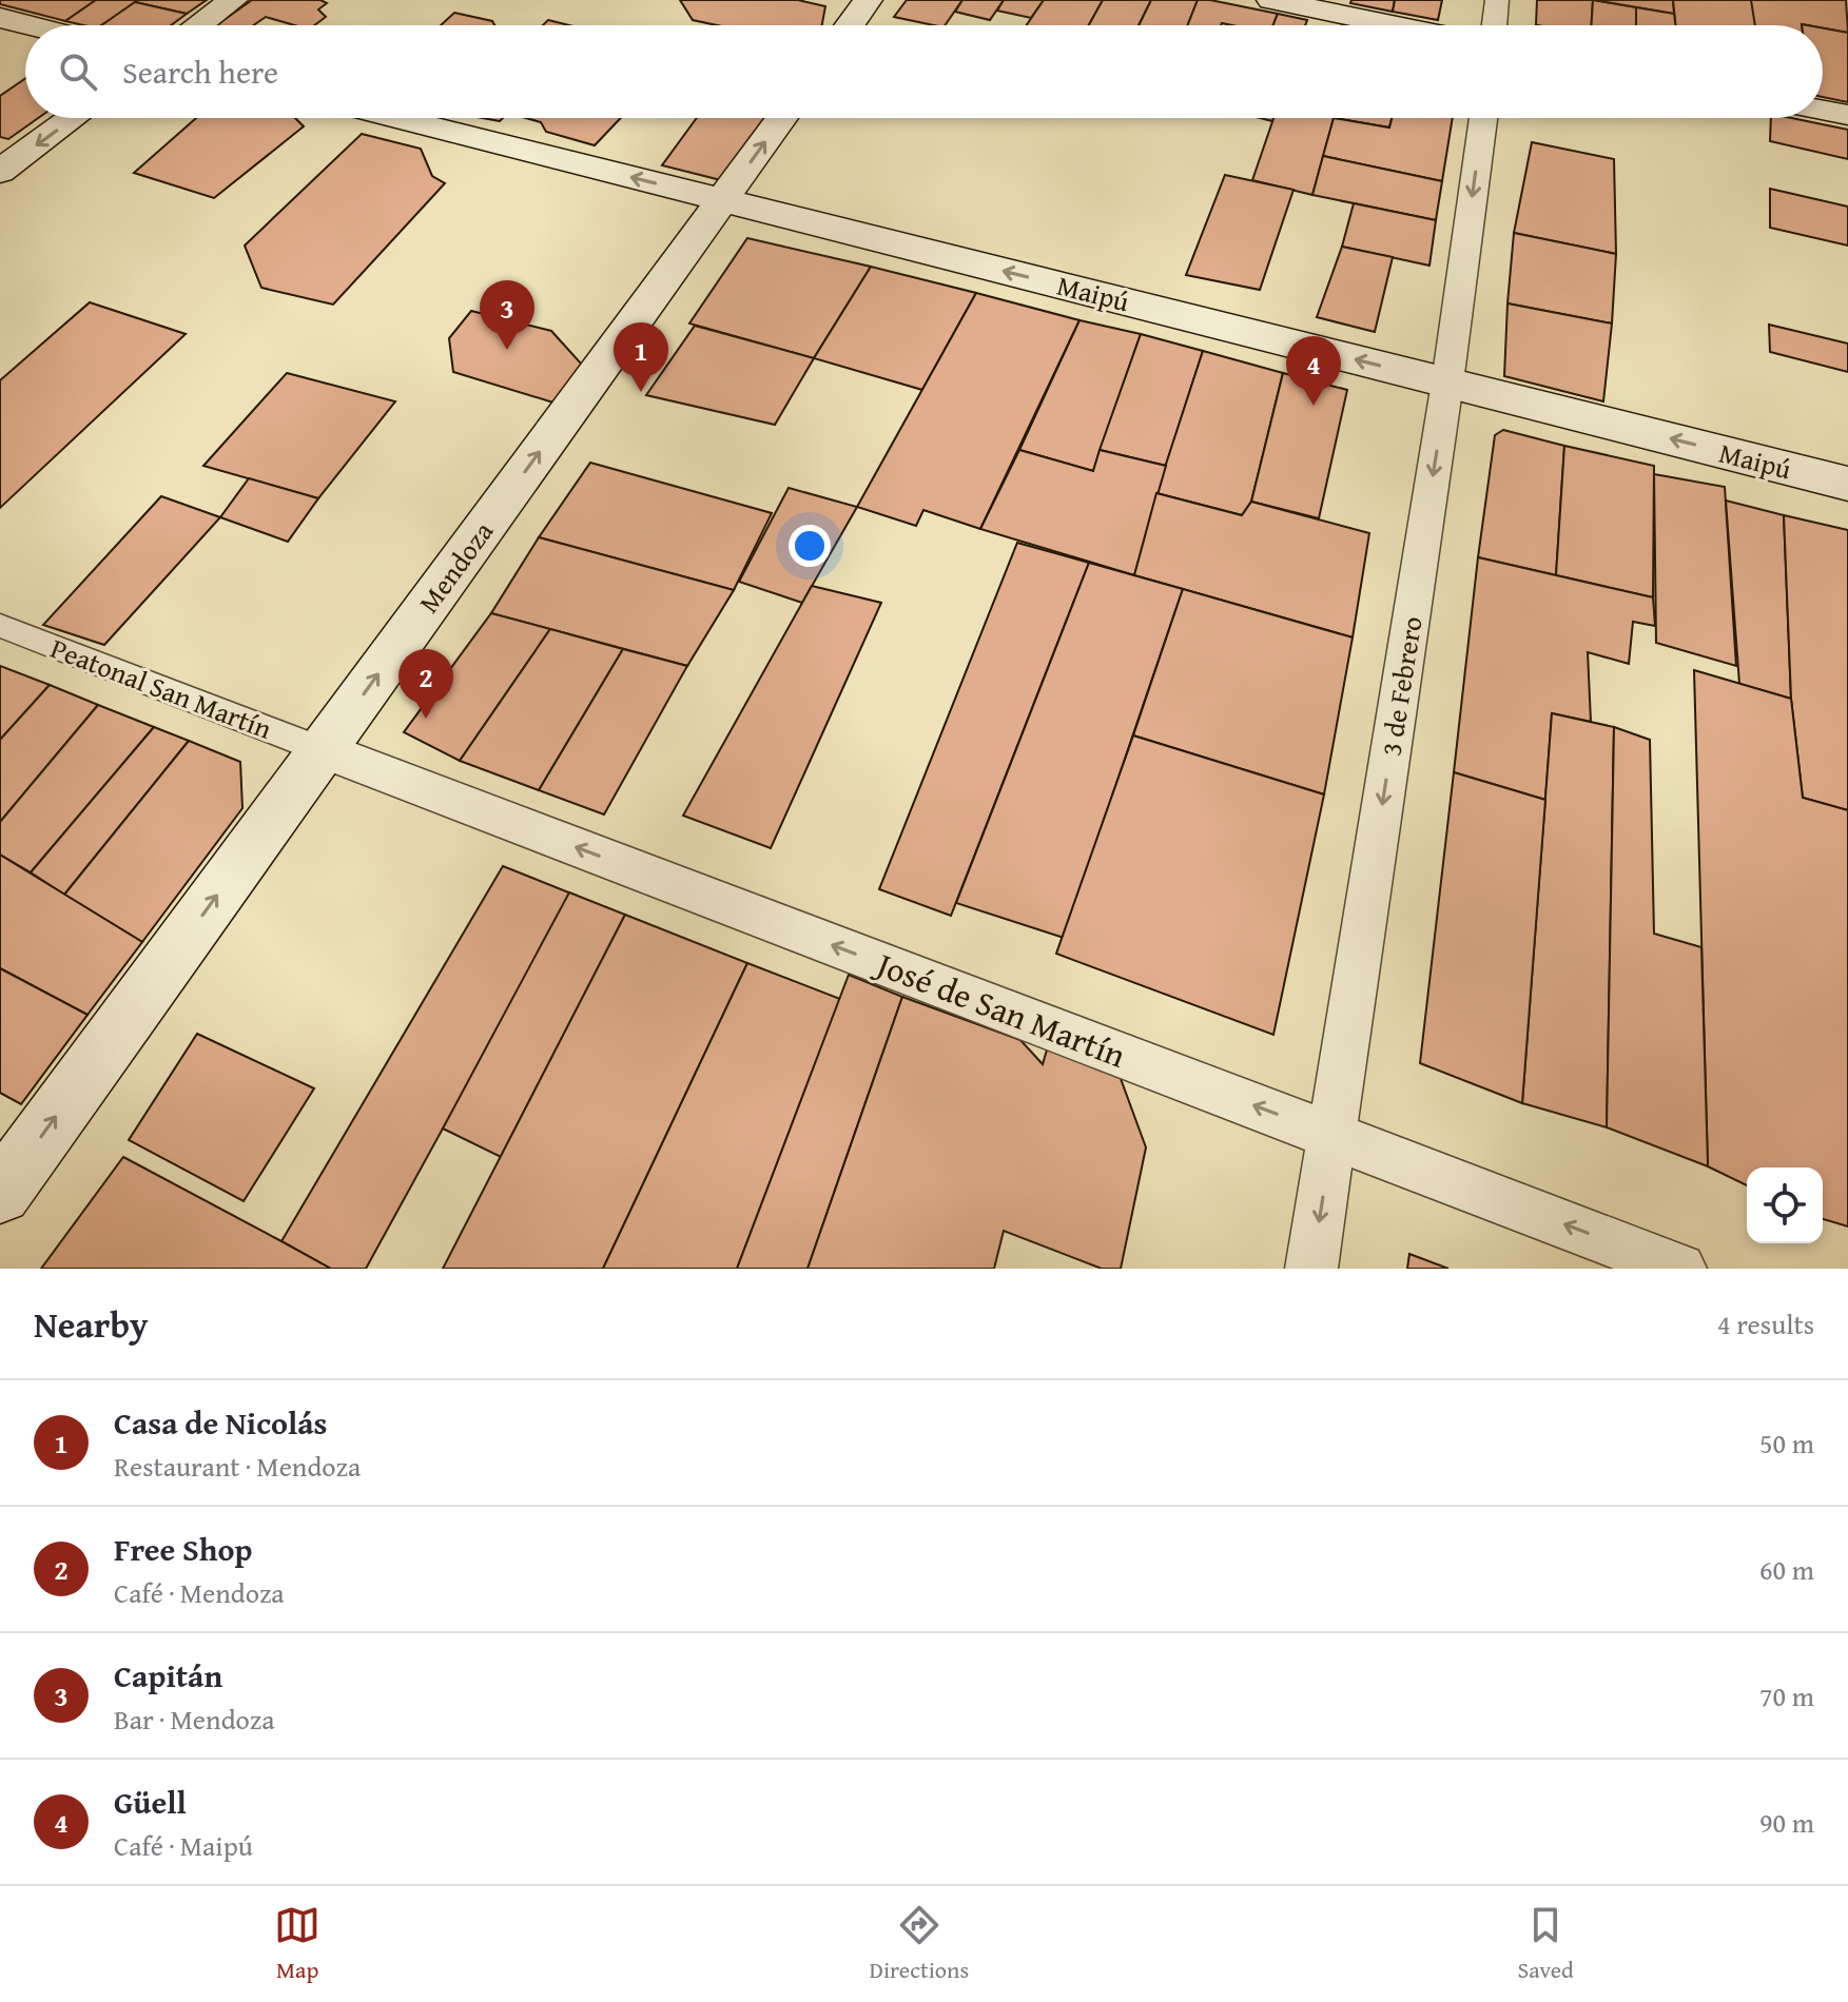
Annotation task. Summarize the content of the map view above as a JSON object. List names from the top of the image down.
{
  "streets": {
    "main road": ["Maipú", "Mendoza"],
    "street": ["3 de Febrero", "Peatonal San Martín", "José de San Martín"]
  },
  "crossings": [
    ["Maipú", "Mendoza"],
    ["Maipú", "3 de Febrero"],
    ["Mendoza", "Peatonal San Martín"],
    ["Mendoza", "José de San Martín"],
    ["3 de Febrero", "José de San Martín"],
    ["Peatonal San Martín", "José de San Martín"]
  ],
  "one_way": [
    "Maipú",
    "Mendoza",
    "3 de Febrero",
    "José de San Martín"
  ],
  "page": {
    "search": "Search here",
    "pins": [
      "3",
      "1",
      "4",
      "2"
    ],
    "heading": ["Nearby", "4 results"],
    "list": [
      {
        "mark": "1",
        "name": "Casa de Nicolás",
        "note": "Restaurant · Mendoza",
        "value": "50 m"
      },
      {
        "mark": "2",
        "name": "Free Shop",
        "note": "Café · Mendoza",
        "value": "60 m"
      },
      {
        "mark": "3",
        "name": "Capitán",
        "note": "Bar · Mendoza",
        "value": "70 m"
      },
      {
        "mark": "4",
        "name": "Güell",
        "note": "Café · Maipú",
        "value": "90 m"
      }
    ],
    "nav": ["Map", "Directions", "Saved"]
  }
}
